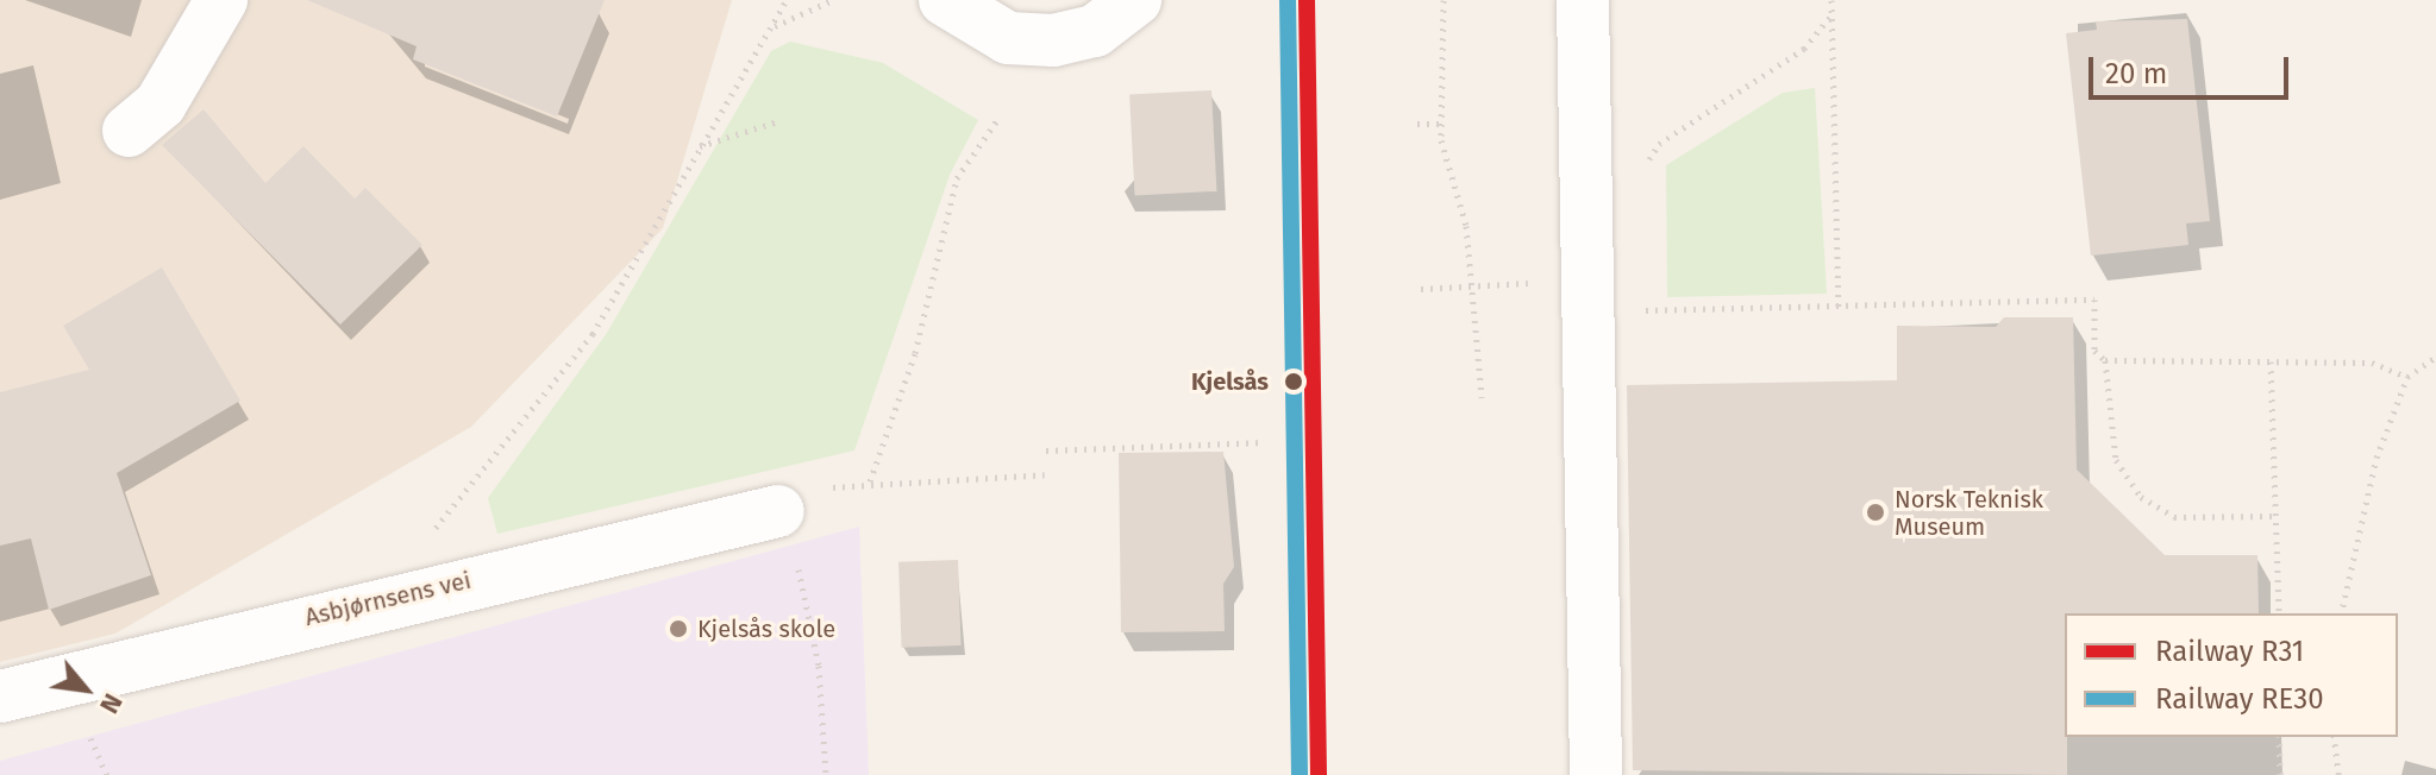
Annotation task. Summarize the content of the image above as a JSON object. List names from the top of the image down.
{
  "streets": {
    "street": ["Asbjørnsens vei"]
  },
  "places": ["Kjelsås", "Norsk Teknisk Museum", "Kjelsås skole"],
  "lines": ["rail line R31", "rail line RE30"],
  "legend": ["Railway R31", "Railway RE30"],
  "scale_bar": "20 m",
  "north": "bottom right"
}
